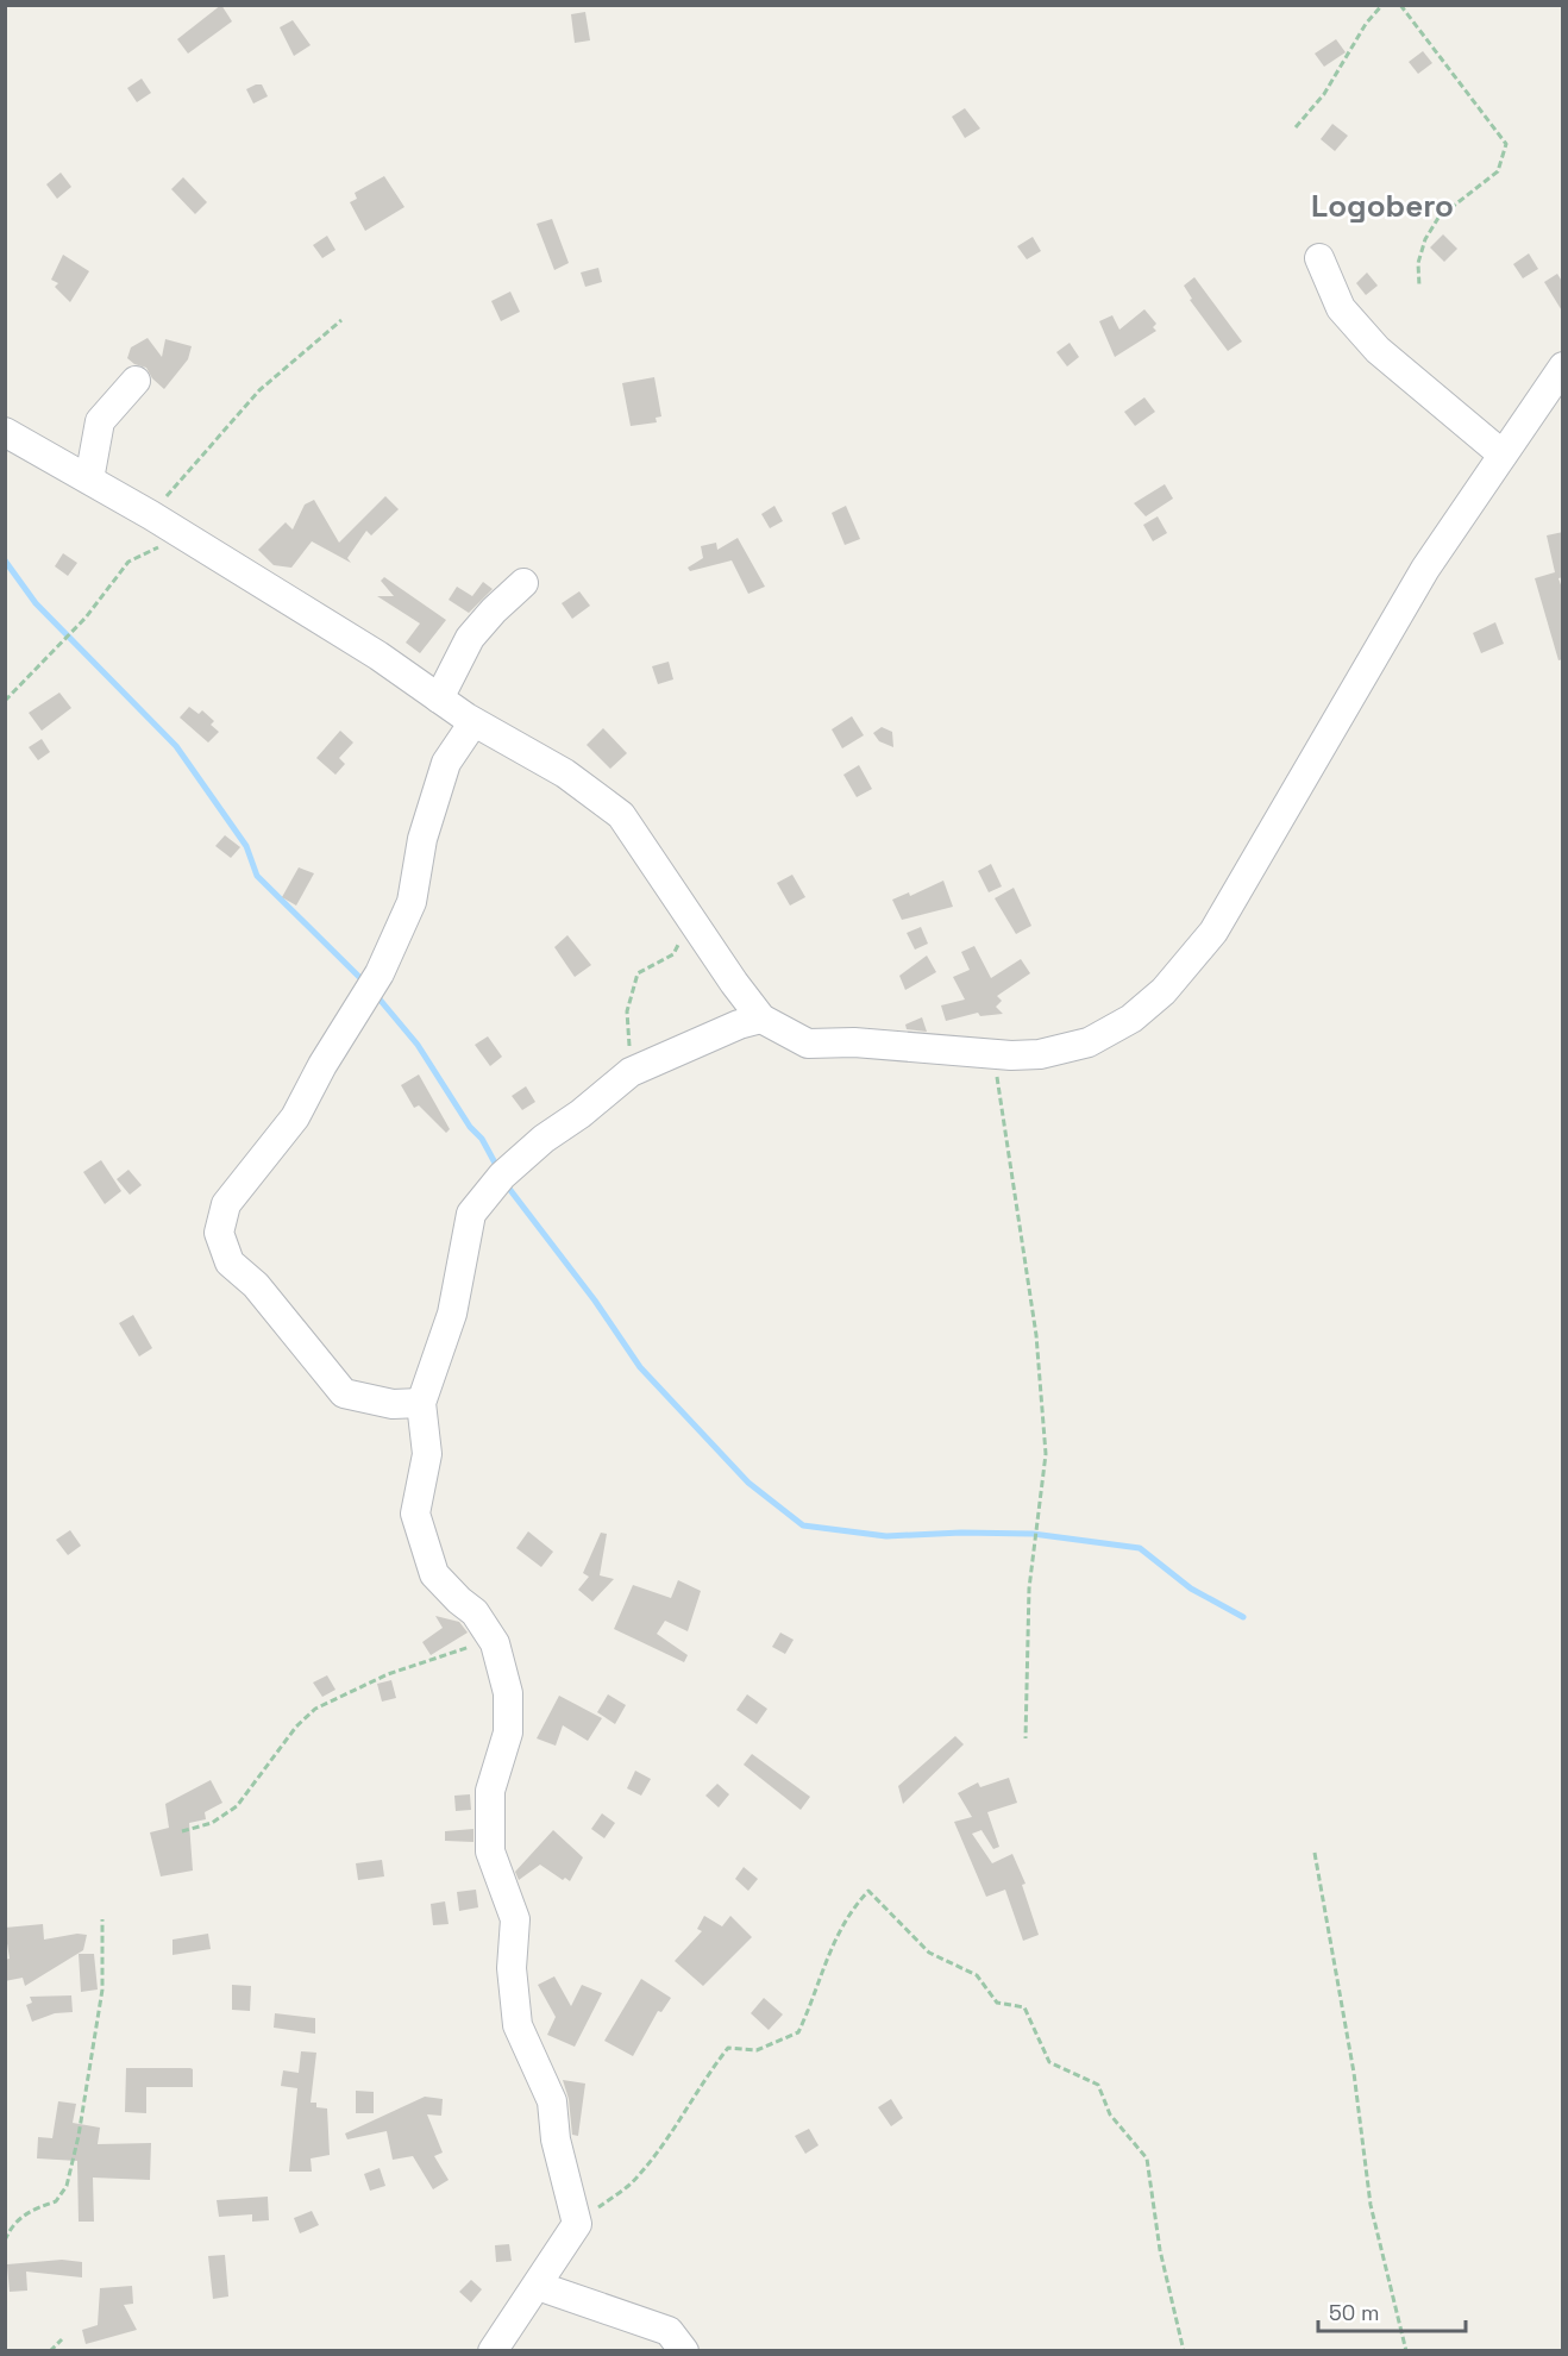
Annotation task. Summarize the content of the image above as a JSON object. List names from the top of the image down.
{
  "districts": ["Logobero"],
  "scale_bar": "50 m"
}
